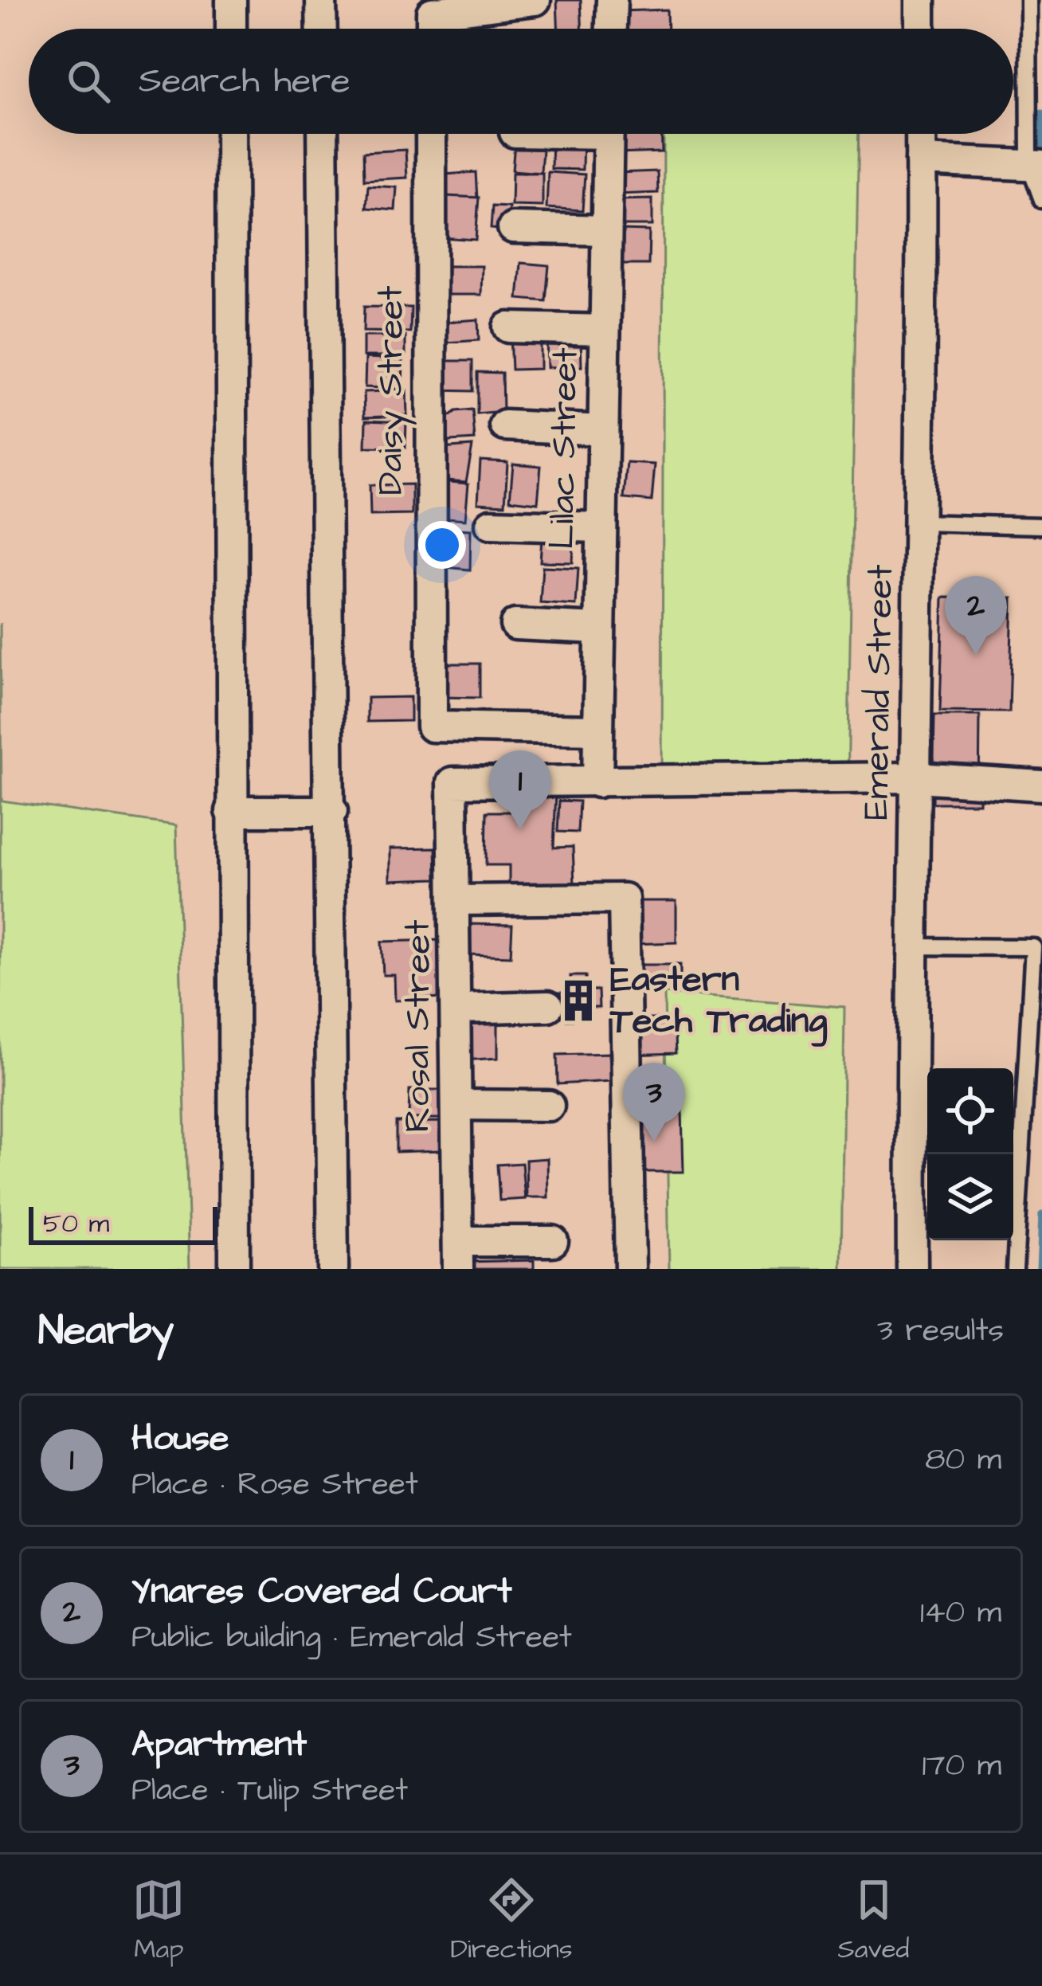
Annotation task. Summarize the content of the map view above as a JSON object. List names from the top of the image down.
{
  "streets": {
    "street": [
      "Daisy Street",
      "Lilac Street",
      "Emerald Street",
      "Rosal Street"
    ]
  },
  "crossings": [
    ["Daisy Street", "Lilac Street"],
    ["Lilac Street", "Rosal Street"]
  ],
  "places": {
    "building": ["Eastern Tech Trading"]
  },
  "scale_bar": "50 m",
  "page": {
    "search": "Search here",
    "pins": ["2", "1", "3"],
    "scale": "50 m",
    "heading": ["Nearby", "3 results"],
    "list": [
      {
        "mark": "1",
        "name": "House",
        "note": "Place · Rose Street",
        "value": "80 m"
      },
      {
        "mark": "2",
        "name": "Ynares Covered Court",
        "note": "Public building · Emerald Street",
        "value": "140 m"
      },
      {
        "mark": "3",
        "name": "Apartment",
        "note": "Place · Tulip Street",
        "value": "170 m"
      }
    ],
    "nav": ["Map", "Directions", "Saved"]
  }
}
